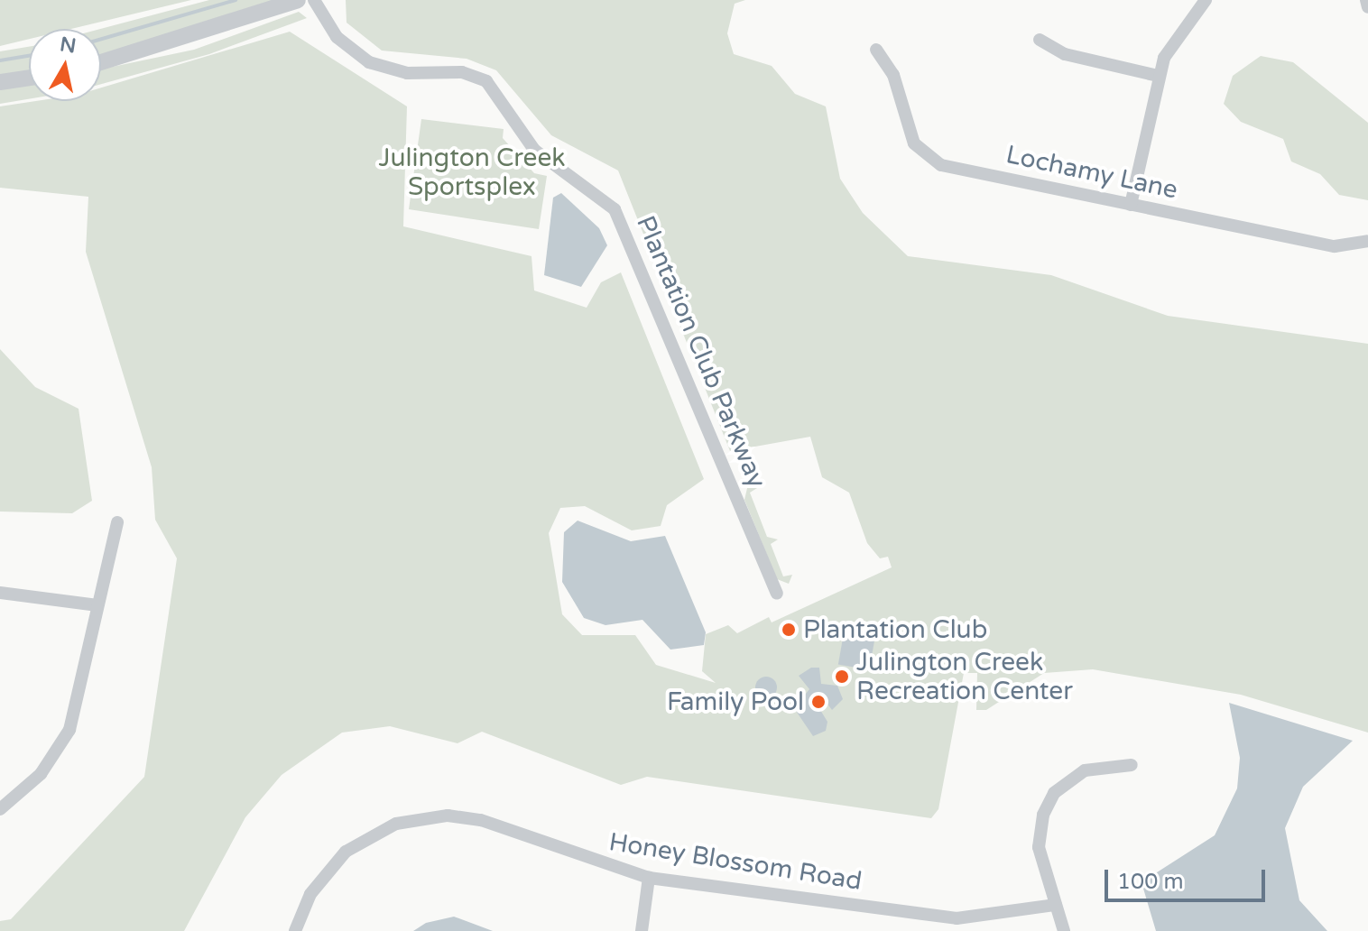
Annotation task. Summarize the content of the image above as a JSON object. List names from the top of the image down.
{
  "streets": {
    "street": ["Lochamy Lane", "Plantation Club Parkway", "Honey Blossom Road"]
  },
  "parks": ["Julington Creek Sportsplex"],
  "places": ["Plantation Club", "Julington Creek Recreation Center", "Family Pool"],
  "scale_bar": "100 m",
  "north": "top"
}
